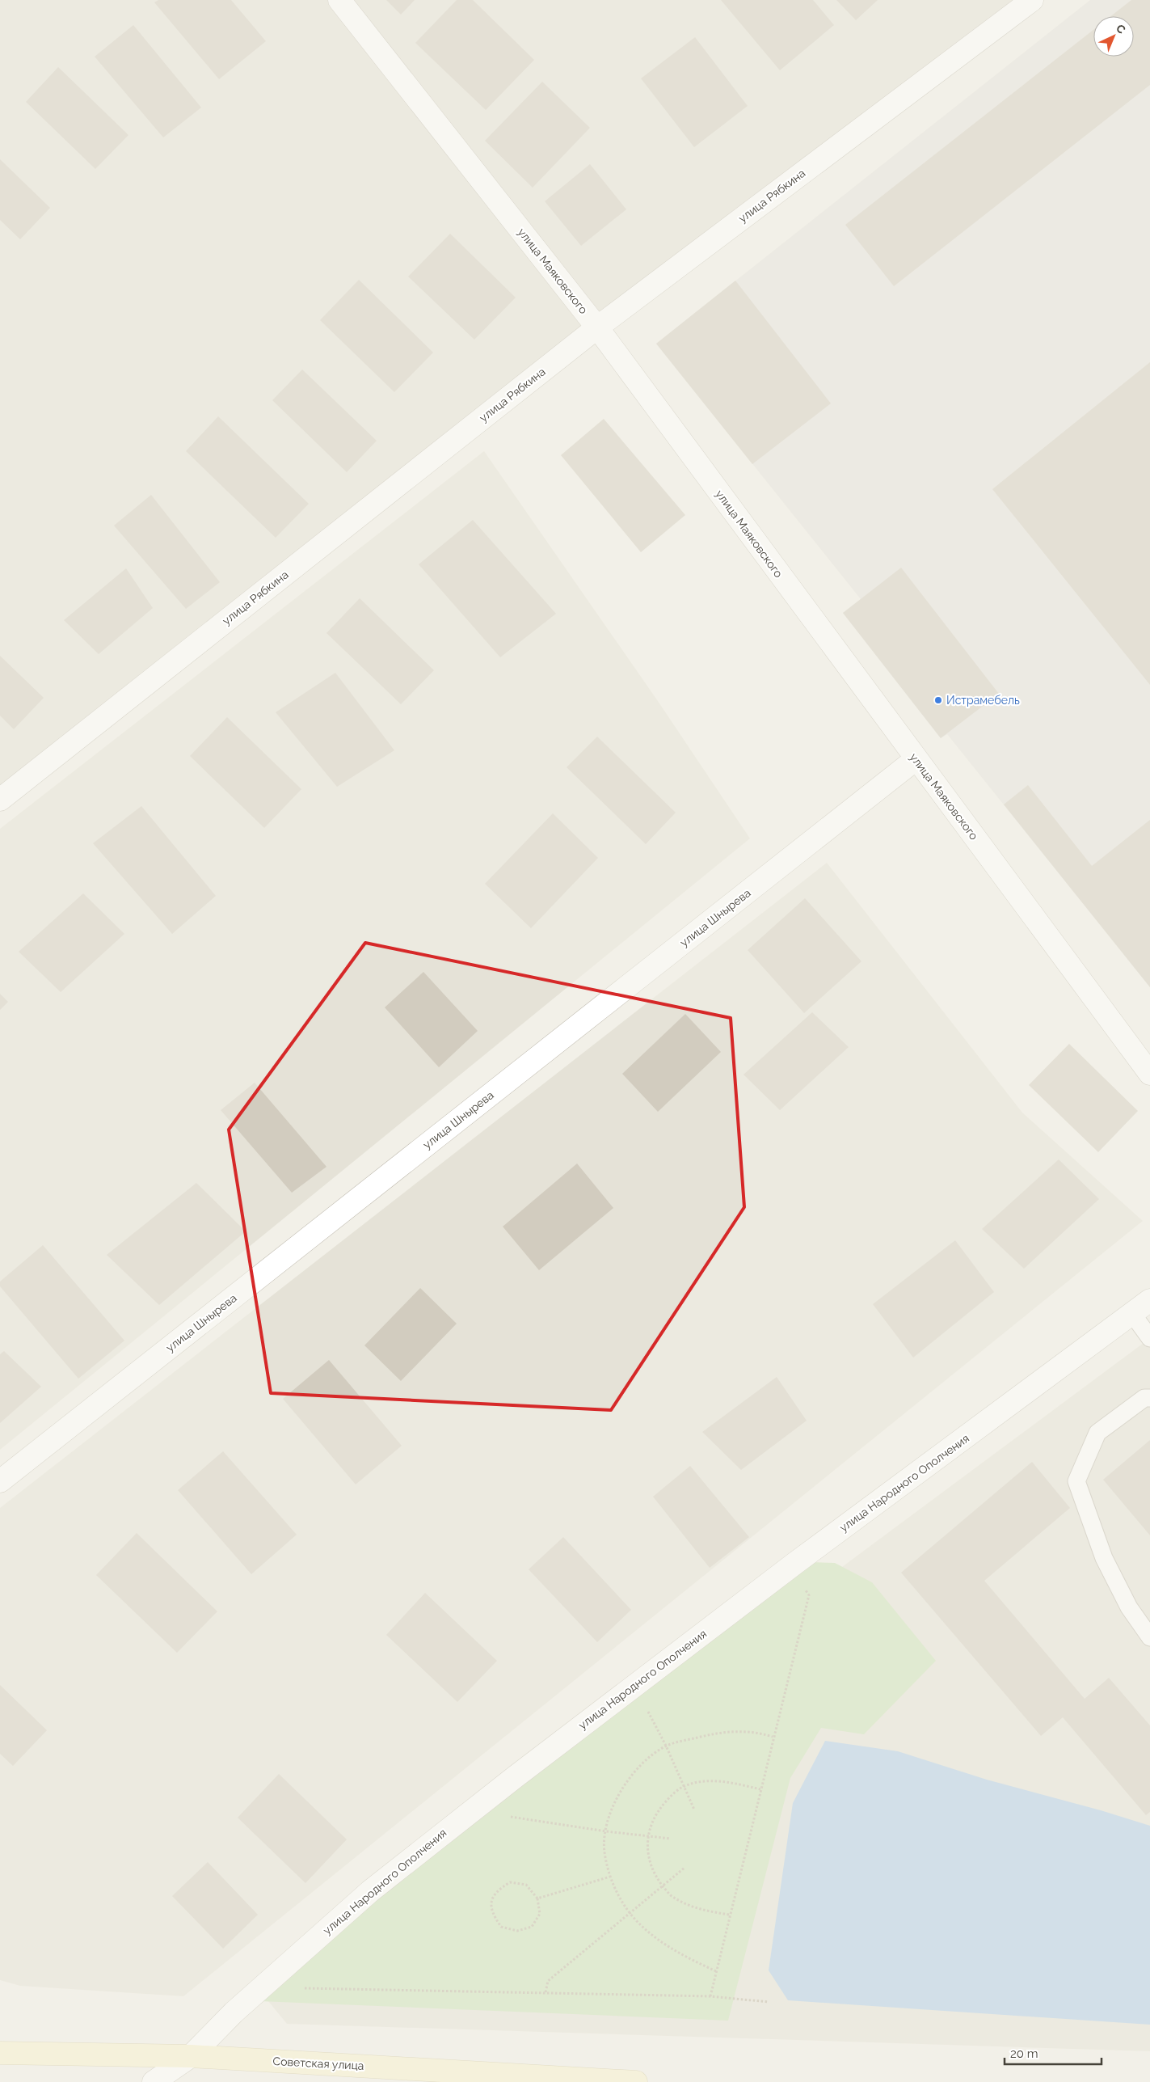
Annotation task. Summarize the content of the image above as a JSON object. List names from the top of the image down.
{
  "streets": {
    "main road": ["Советская улица"],
    "street": [
      "улица Рябкина",
      "улица Маяковского",
      "улица Шнырева",
      "улица Народного Ополчения"
    ]
  },
  "crossings": [
    ["улица Рябкина", "улица Маяковского"],
    ["улица Маяковского", "улица Шнырева"],
    ["улица Народного Ополчения", "Советская улица"]
  ],
  "places": ["Истрамебель"],
  "scale_bar": "20 m",
  "north": "top right"
}
